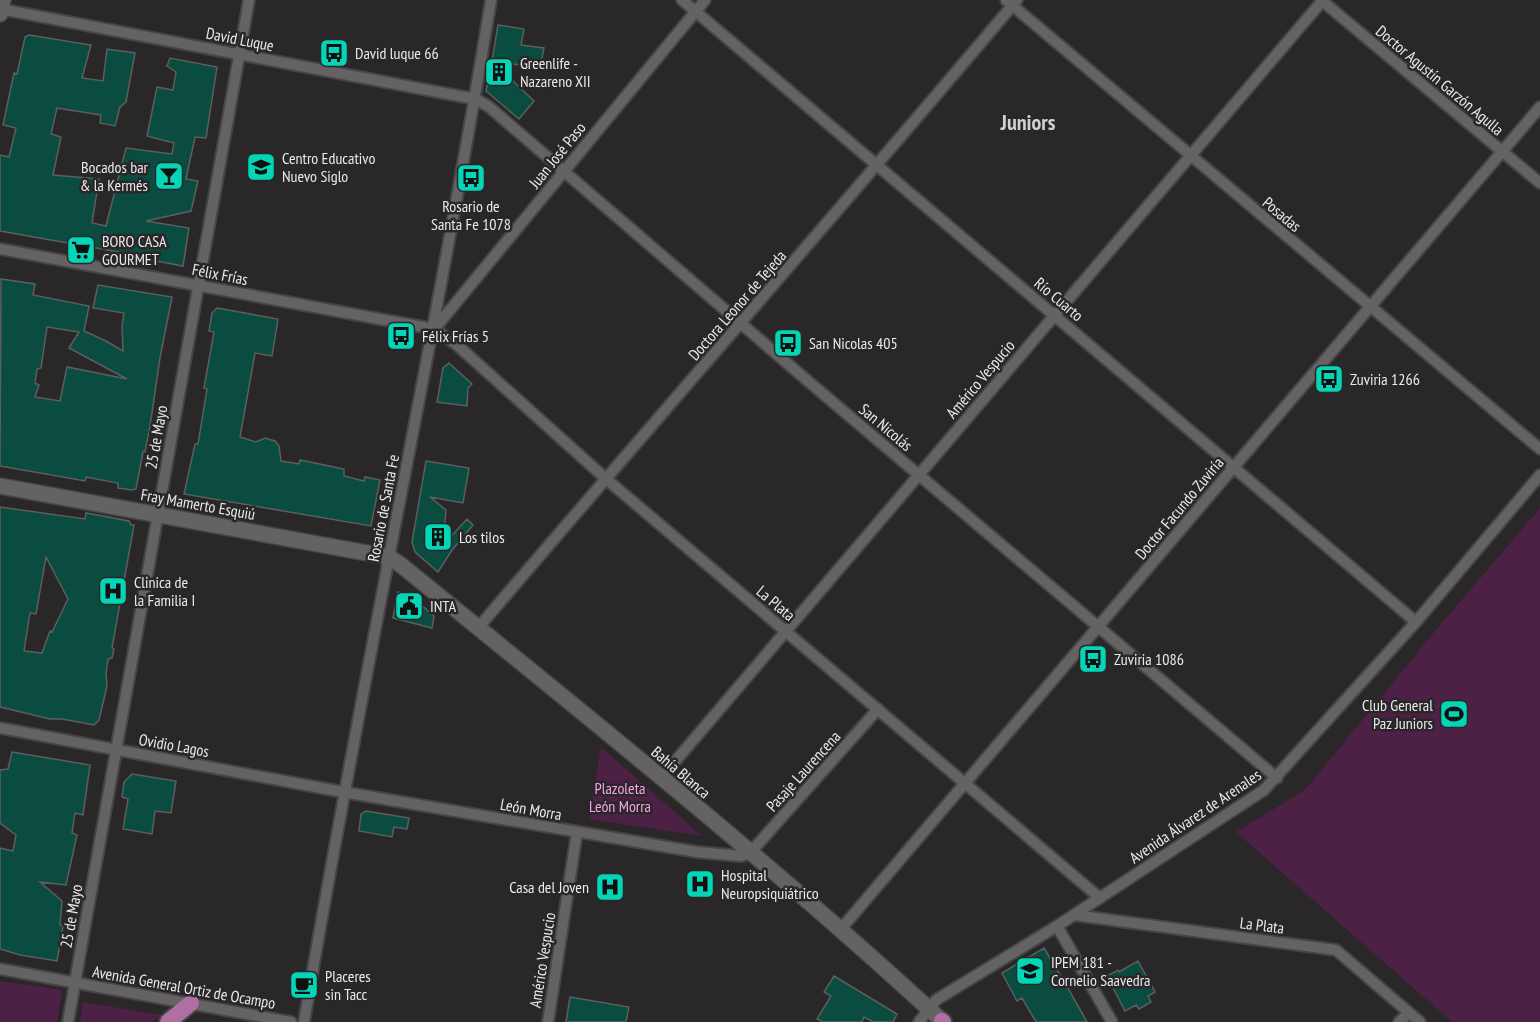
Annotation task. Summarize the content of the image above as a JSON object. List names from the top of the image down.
{
  "streets": {
    "street": [
      "David Luque",
      "Doctor Agustín Garzón Agulla",
      "Juan José Paso",
      "Posadas",
      "Félix Frías",
      "Río Cuarto",
      "Doctora Leonor de Tejeda",
      "Américo Vespucio",
      "San Nicolás",
      "25 de Mayo",
      "Fray Mamerto Esquiú",
      "Rosario de Santa Fe",
      "Doctor Facundo Zuviría",
      "La Plata",
      "Ovidio Lagos",
      "Pasaje Laurencena",
      "Bahía Blanca",
      "León Morra",
      "Avenida Álvarez de Arenales",
      "Avenida General Ortiz de Ocampo"
    ]
  },
  "crossings": [
    ["David Luque", "San Nicolás"],
    ["David Luque", "25 de Mayo"],
    ["David Luque", "Rosario de Santa Fe"],
    ["Doctor Agustín Garzón Agulla", "Américo Vespucio"],
    ["Doctor Agustín Garzón Agulla", "Doctor Facundo Zuviría"],
    ["Juan José Paso", "Félix Frías"],
    ["Juan José Paso", "Río Cuarto"],
    ["Juan José Paso", "San Nicolás"],
    ["Juan José Paso", "Rosario de Santa Fe"],
    ["Juan José Paso", "La Plata"],
    ["Posadas", "Doctora Leonor de Tejeda"],
    ["Posadas", "Américo Vespucio"],
    ["Posadas", "Doctor Facundo Zuviría"],
    ["Félix Frías", "25 de Mayo"],
    ["Félix Frías", "Rosario de Santa Fe"],
    ["Félix Frías", "La Plata"],
    ["Río Cuarto", "Doctora Leonor de Tejeda"],
    ["Río Cuarto", "Américo Vespucio"],
    ["Río Cuarto", "Doctor Facundo Zuviría"],
    ["Río Cuarto", "Avenida Álvarez de Arenales"],
    ["Doctora Leonor de Tejeda", "San Nicolás"],
    ["Doctora Leonor de Tejeda", "La Plata"],
    ["Doctora Leonor de Tejeda", "Bahía Blanca"],
    ["Américo Vespucio", "San Nicolás"],
    ["Américo Vespucio", "La Plata"],
    ["Américo Vespucio", "Bahía Blanca"],
    ["Américo Vespucio", "León Morra"],
    ["San Nicolás", "Rosario de Santa Fe"],
    ["San Nicolás", "Doctor Facundo Zuviría"],
    ["San Nicolás", "Avenida Álvarez de Arenales"],
    ["25 de Mayo", "Fray Mamerto Esquiú"],
    ["25 de Mayo", "Ovidio Lagos"],
    ["25 de Mayo", "Avenida General Ortiz de Ocampo"],
    ["Fray Mamerto Esquiú", "Rosario de Santa Fe"],
    ["Fray Mamerto Esquiú", "Bahía Blanca"],
    ["Rosario de Santa Fe", "La Plata"],
    ["Rosario de Santa Fe", "Ovidio Lagos"],
    ["Rosario de Santa Fe", "Bahía Blanca"],
    ["Rosario de Santa Fe", "León Morra"],
    ["Doctor Facundo Zuviría", "La Plata"],
    ["Doctor Facundo Zuviría", "Bahía Blanca"],
    ["La Plata", "Pasaje Laurencena"],
    ["La Plata", "Avenida Álvarez de Arenales"],
    ["Ovidio Lagos", "León Morra"],
    ["Pasaje Laurencena", "Bahía Blanca"],
    ["Pasaje Laurencena", "León Morra"],
    ["Bahía Blanca", "León Morra"],
    ["Bahía Blanca", "Avenida Álvarez de Arenales"]
  ],
  "districts": ["Juniors"],
  "parks": ["Plazoleta León Morra"],
  "places": {
    "bus stop": [
      "David luque 66",
      "Rosario de Santa Fe 1078",
      "Félix Frías 5",
      "San Nicolas 405",
      "Zuviria 1266",
      "Zuviria 1086"
    ],
    "building": ["Greenlife - Nazareno XII", "Los tilos"],
    "school or university": ["Centro Educativo Nuevo Siglo", "IPEM 181 - Cornelio Saavedra"],
    "bar": ["Bocados bar & la Kermés"],
    "supermarket": ["BORO CASA GOURMET"],
    "hospital": ["Clinica de la Familia I", "Hospital Neuropsiquiátrico", "Casa del Joven"],
    "public building": ["INTA"],
    "sports": ["Club General Paz Juniors"],
    "cafe": ["Placeres sin Tacc"]
  }
}
